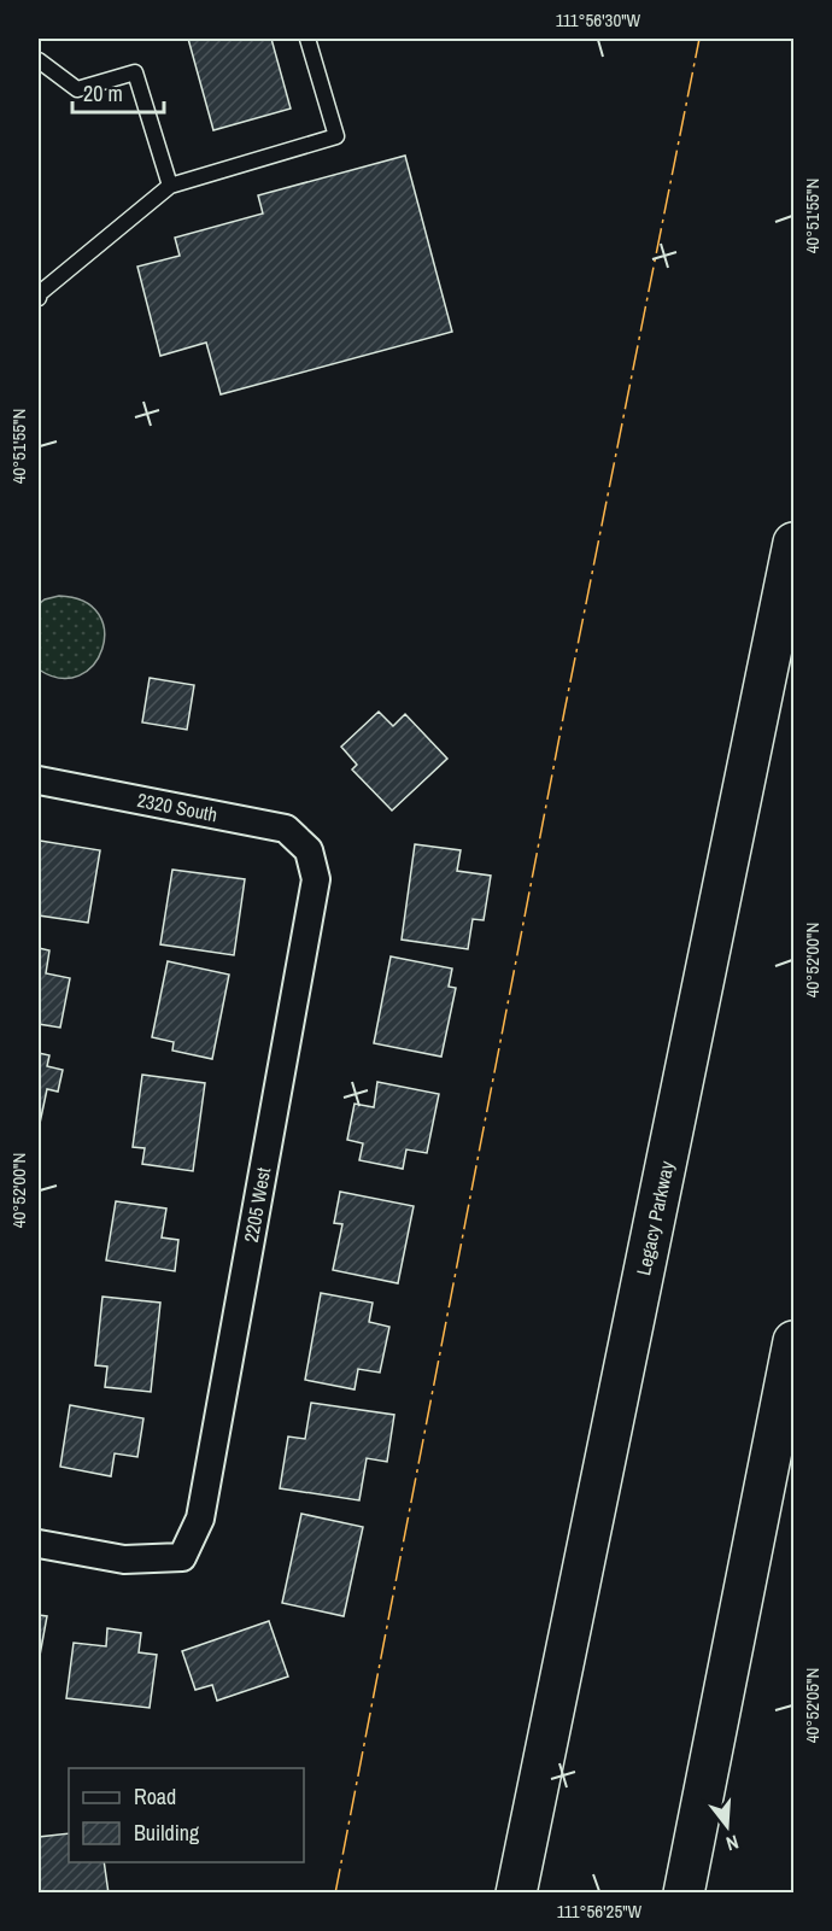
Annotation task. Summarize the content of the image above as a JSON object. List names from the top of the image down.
{
  "streets": {
    "highway": ["Legacy Parkway"],
    "street": ["2320 South", "2205 West"]
  },
  "crossings": [
    ["2320 South", "2205 West"]
  ],
  "legend": ["Road", "Building"],
  "scale_bar": "20 m",
  "north": "bottom",
  "coordinates": [
    "111°56'30\"W",
    "40°51'55\"N",
    "40°52'00\"N",
    "40°52'05\"N",
    "111°56'25\"W"
  ]
}
